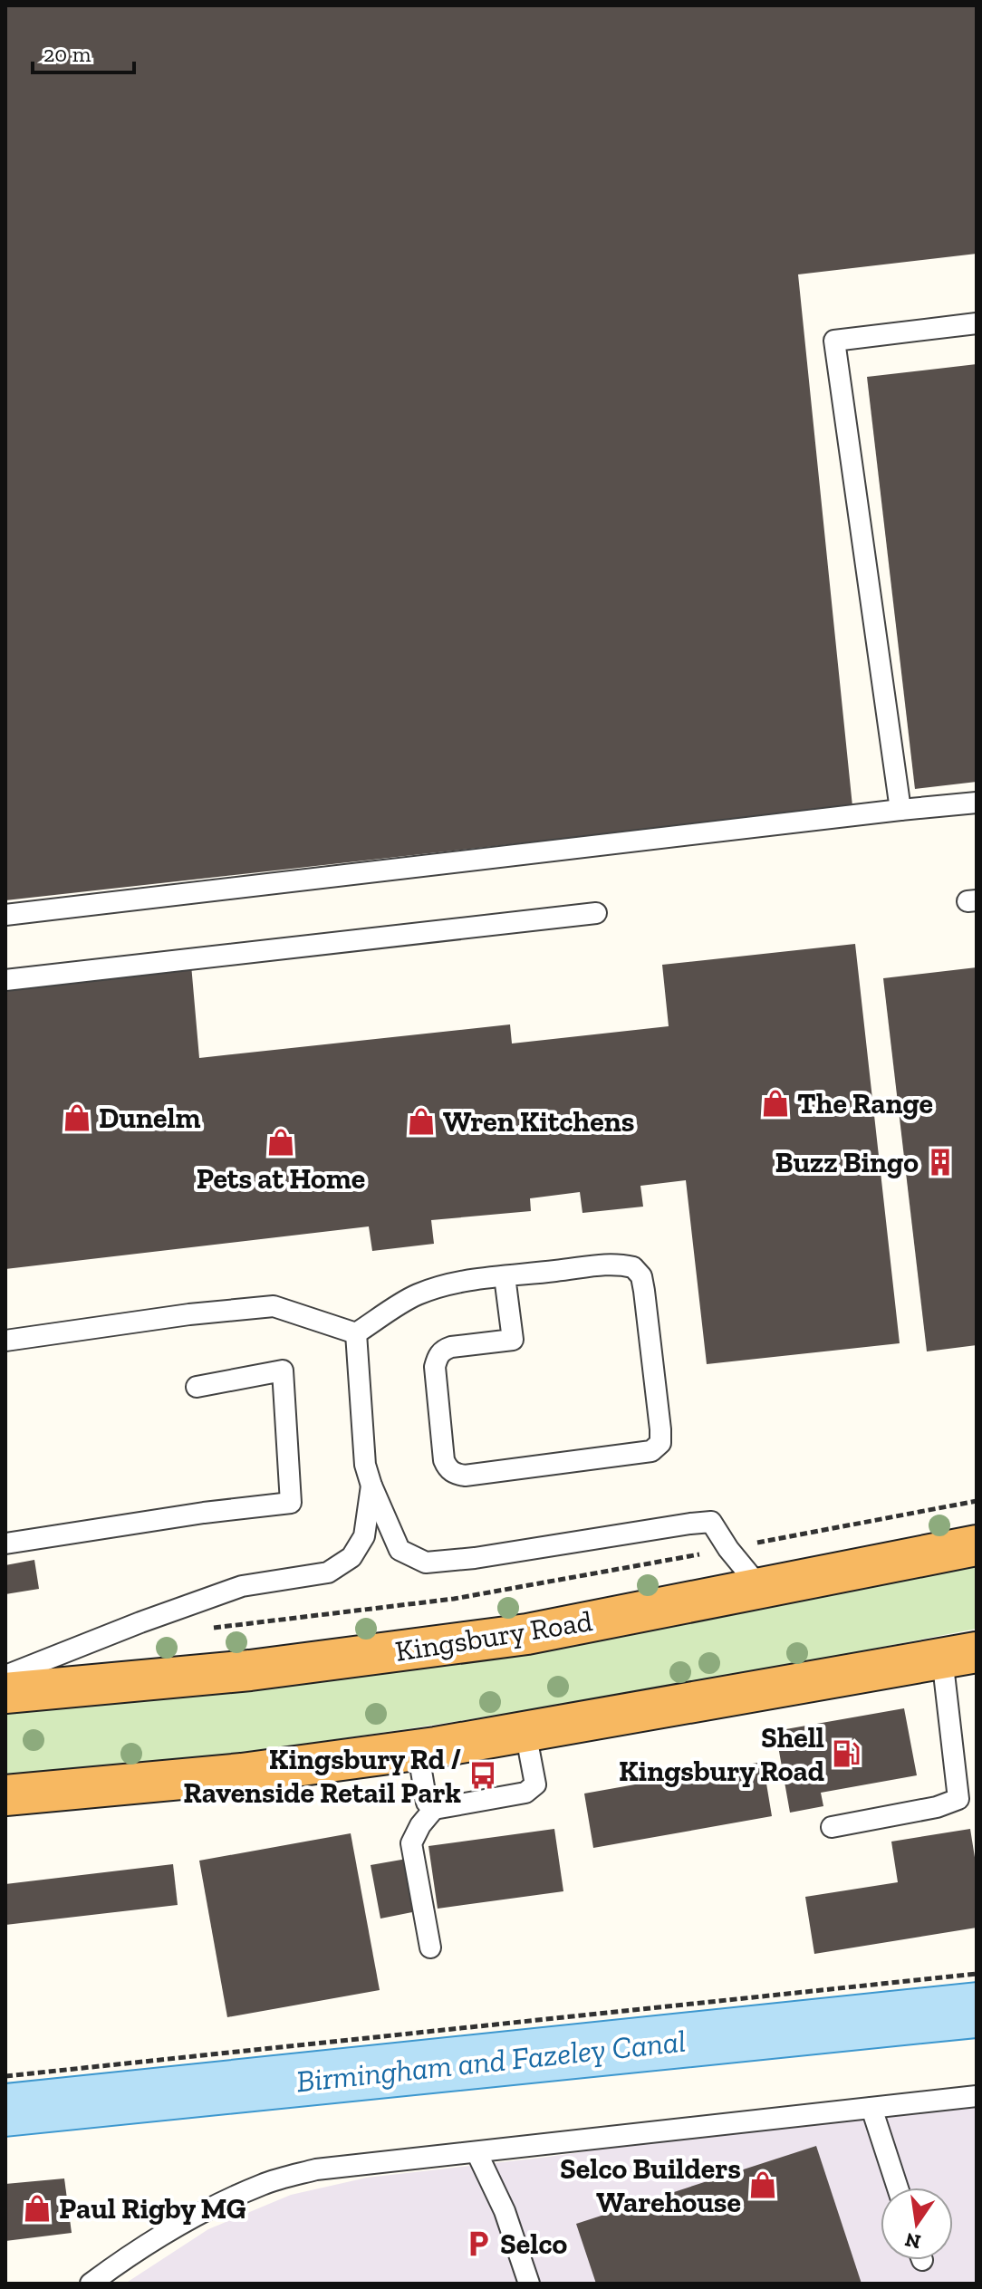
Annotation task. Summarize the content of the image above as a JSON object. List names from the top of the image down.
{
  "streets": {
    "highway": ["Kingsbury Road"]
  },
  "water": ["Birmingham and Fazeley Canal"],
  "places": {
    "shop": [
      "The Range",
      "Dunelm",
      "Wren Kitchens",
      "Pets at Home",
      "Selco Builders Warehouse",
      "Paul Rigby MG"
    ],
    "building": ["Buzz Bingo"],
    "fuel station": ["Shell Kingsbury Road"],
    "bus stop": ["Kingsbury Rd / Ravenside Retail Park"],
    "parking": ["Selco"]
  },
  "scale_bar": "20 m",
  "north": "bottom"
}
